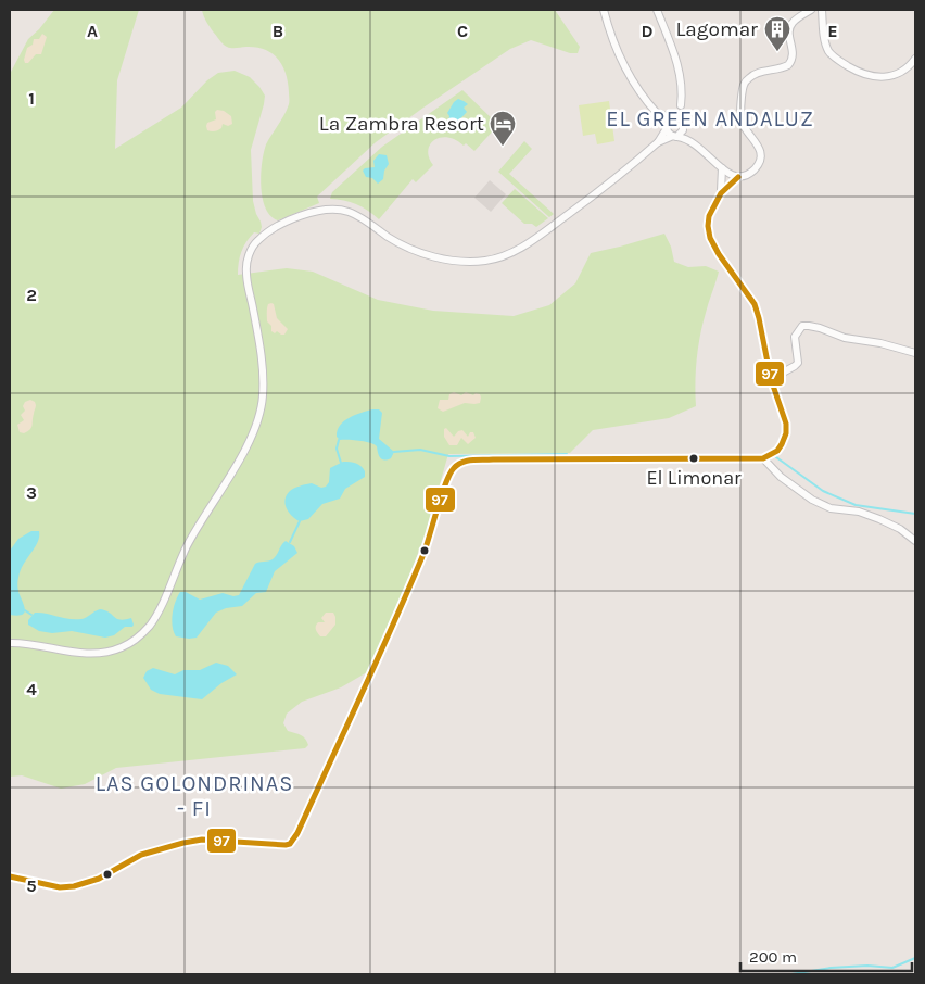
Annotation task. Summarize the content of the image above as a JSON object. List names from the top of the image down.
{
  "districts": ["EL GREEN ANDALUZ", "LAS GOLONDRINAS - FI"],
  "places": {
    "building": ["Lagomar"],
    "hotel": ["La Zambra Resort"],
    "other": ["El Limonar"]
  },
  "lines": ["transit line 97"],
  "scale_bar": "200 m",
  "grid": {
    "columns": [
      "A",
      "B",
      "C",
      "D",
      "E"
    ],
    "rows": [
      "1",
      "2",
      "3",
      "4",
      "5"
    ]
  }
}
